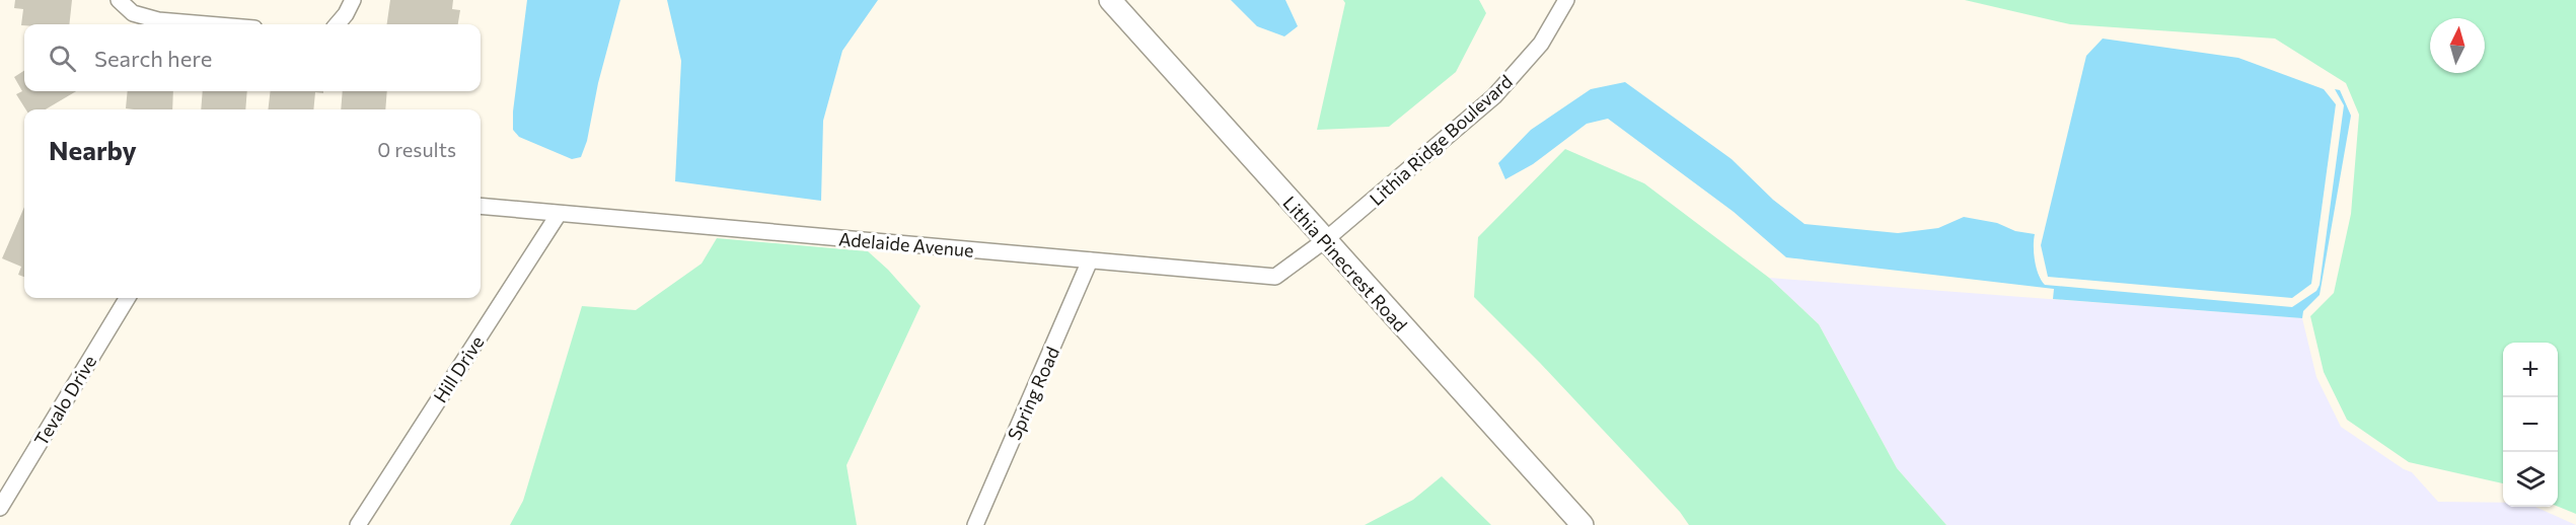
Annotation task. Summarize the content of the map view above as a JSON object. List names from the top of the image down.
{
  "streets": {
    "main road": ["Lithia Pinecrest Road"],
    "street": [
      "Lithia Ridge Boulevard",
      "Adelaide Avenue",
      "Hill Drive",
      "Spring Road",
      "Tevalo Drive"
    ]
  },
  "crossings": [
    ["Lithia Ridge Boulevard", "Adelaide Avenue"],
    ["Lithia Ridge Boulevard", "Lithia Pinecrest Road"],
    ["Adelaide Avenue", "Lithia Pinecrest Road"],
    ["Adelaide Avenue", "Hill Drive"],
    ["Adelaide Avenue", "Spring Road"]
  ],
  "north": "top",
  "page": {
    "search": "Search here",
    "heading": ["Nearby", "0 results"],
    "map_buttons": ["+", "−"]
  }
}
